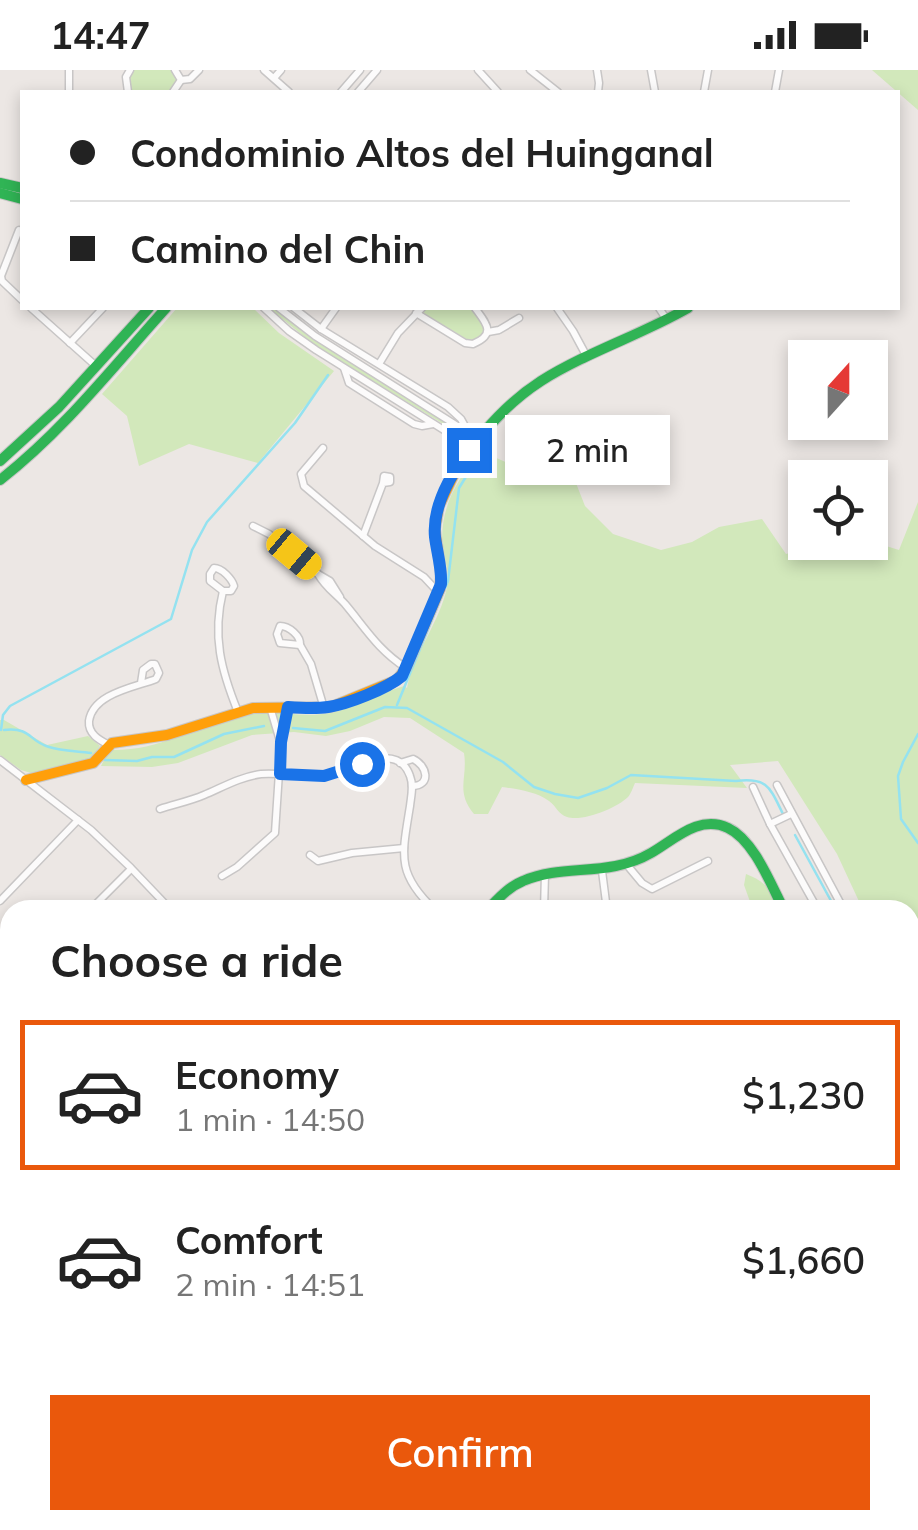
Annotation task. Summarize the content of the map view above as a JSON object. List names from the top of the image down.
{
  "north": "top",
  "page": {
    "status": "14:47",
    "banner": ["Condominio Altos del Huinganal", "Camino del Chin"],
    "bubble": "2 min",
    "heading": "Choose a ride",
    "list": [
      {
        "name": "Economy",
        "note": "1 min · 14:50",
        "value": "$1,230"
      },
      {
        "name": "Comfort",
        "note": "2 min · 14:51",
        "value": "$1,660"
      }
    ],
    "buttons": "Confirm"
  }
}
